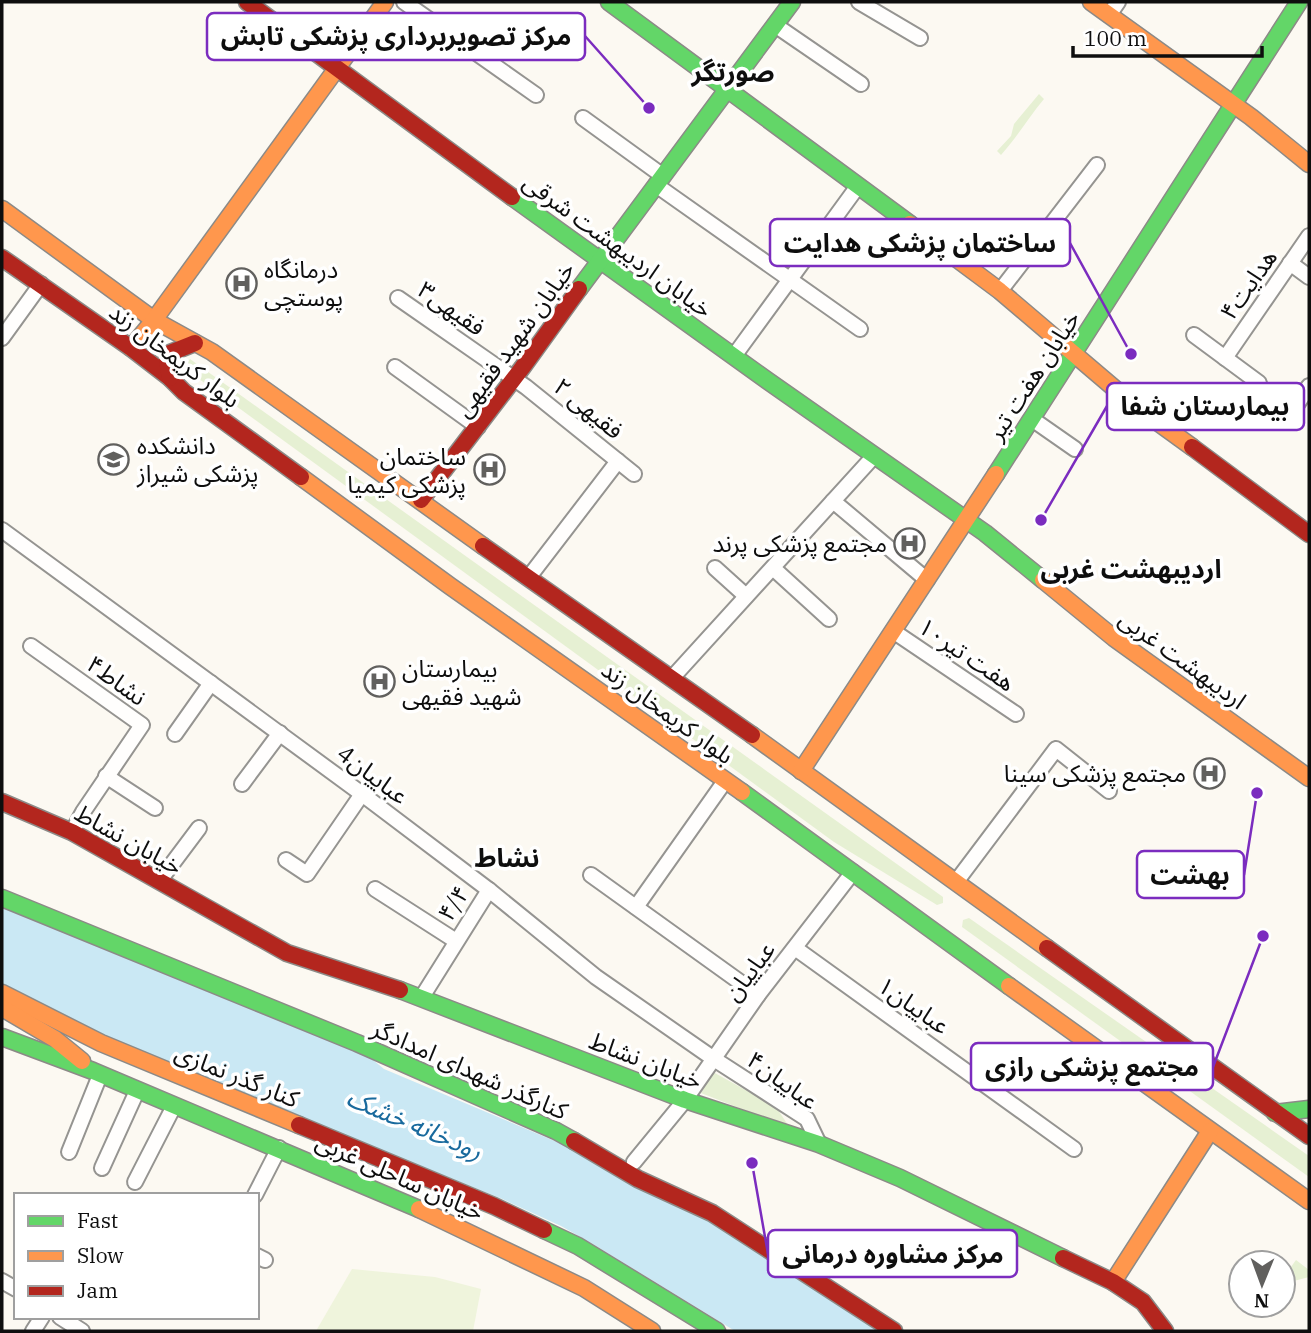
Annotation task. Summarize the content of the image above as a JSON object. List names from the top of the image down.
{
  "streets": {
    "main road": [
      "خیابان اردیبهشت شرقی",
      "خیابان شهید فقیهی",
      "بلوار کریمخان زند",
      "خیابان هفت تیر",
      "اردیبهشت غربی",
      "خیابان نشاط",
      "کنارگذر شهدای امدادگر",
      "کنار گذر نمازی",
      "خیابان ساحلی غربی"
    ],
    "street": [
      "هدایت۴",
      "فقیهی۳",
      "۲ فقیهی",
      "۱۰هفت تیر",
      "نشاط۴",
      "عباییان4",
      "۴/۴",
      "عباییان",
      "عباییان۱",
      "عباییان۴"
    ]
  },
  "crossings": [
    ["خیابان اردیبهشت شرقی", "خیابان شهید فقیهی"],
    ["خیابان اردیبهشت شرقی", "خیابان هفت تیر"],
    ["خیابان اردیبهشت شرقی", "اردیبهشت غربی"],
    ["فقیهی۳", "خیابان شهید فقیهی"],
    ["فقیهی۳", "۲ فقیهی"],
    ["خیابان شهید فقیهی", "بلوار کریمخان زند"],
    ["خیابان شهید فقیهی", "۲ فقیهی"],
    ["بلوار کریمخان زند", "خیابان هفت تیر"],
    ["بلوار کریمخان زند", "عباییان"],
    ["خیابان هفت تیر", "۱۰هفت تیر"],
    ["خیابان هفت تیر", "اردیبهشت غربی"],
    ["نشاط۴", "خیابان نشاط"],
    ["عباییان4", "۴/۴"],
    ["عباییان4", "عباییان"],
    ["عباییان4", "عباییان۴"],
    ["خیابان نشاط", "۴/۴"],
    ["خیابان نشاط", "عباییان"],
    ["خیابان نشاط", "عباییان۴"],
    ["عباییان", "عباییان۱"],
    ["عباییان", "عباییان۴"]
  ],
  "districts": ["صورتگر", "اردیبهشت غربی", "نشاط"],
  "water": ["رودخانه خشک"],
  "places": {
    "other": [
      "مرکز تصویربرداری پزشکی تابش",
      "ساختمان پزشکی هدایت",
      "بیمارستان شفا",
      "بهشت",
      "مجتمع پزشکی رازی",
      "مرکز مشاوره درمانی"
    ],
    "hospital": [
      "درمانگاه پوستچی",
      "ساختمان پزشکی کیمیا",
      "مجتمع پزشکی پرند",
      "بیمارستان شهید فقیهی",
      "مجتمع پزشکی سینا"
    ],
    "school or university": ["دانشکده پزشکی شیراز"]
  },
  "legend": ["Fast", "Slow", "Jam"],
  "scale_bar": "100 m",
  "north": "bottom"
}
